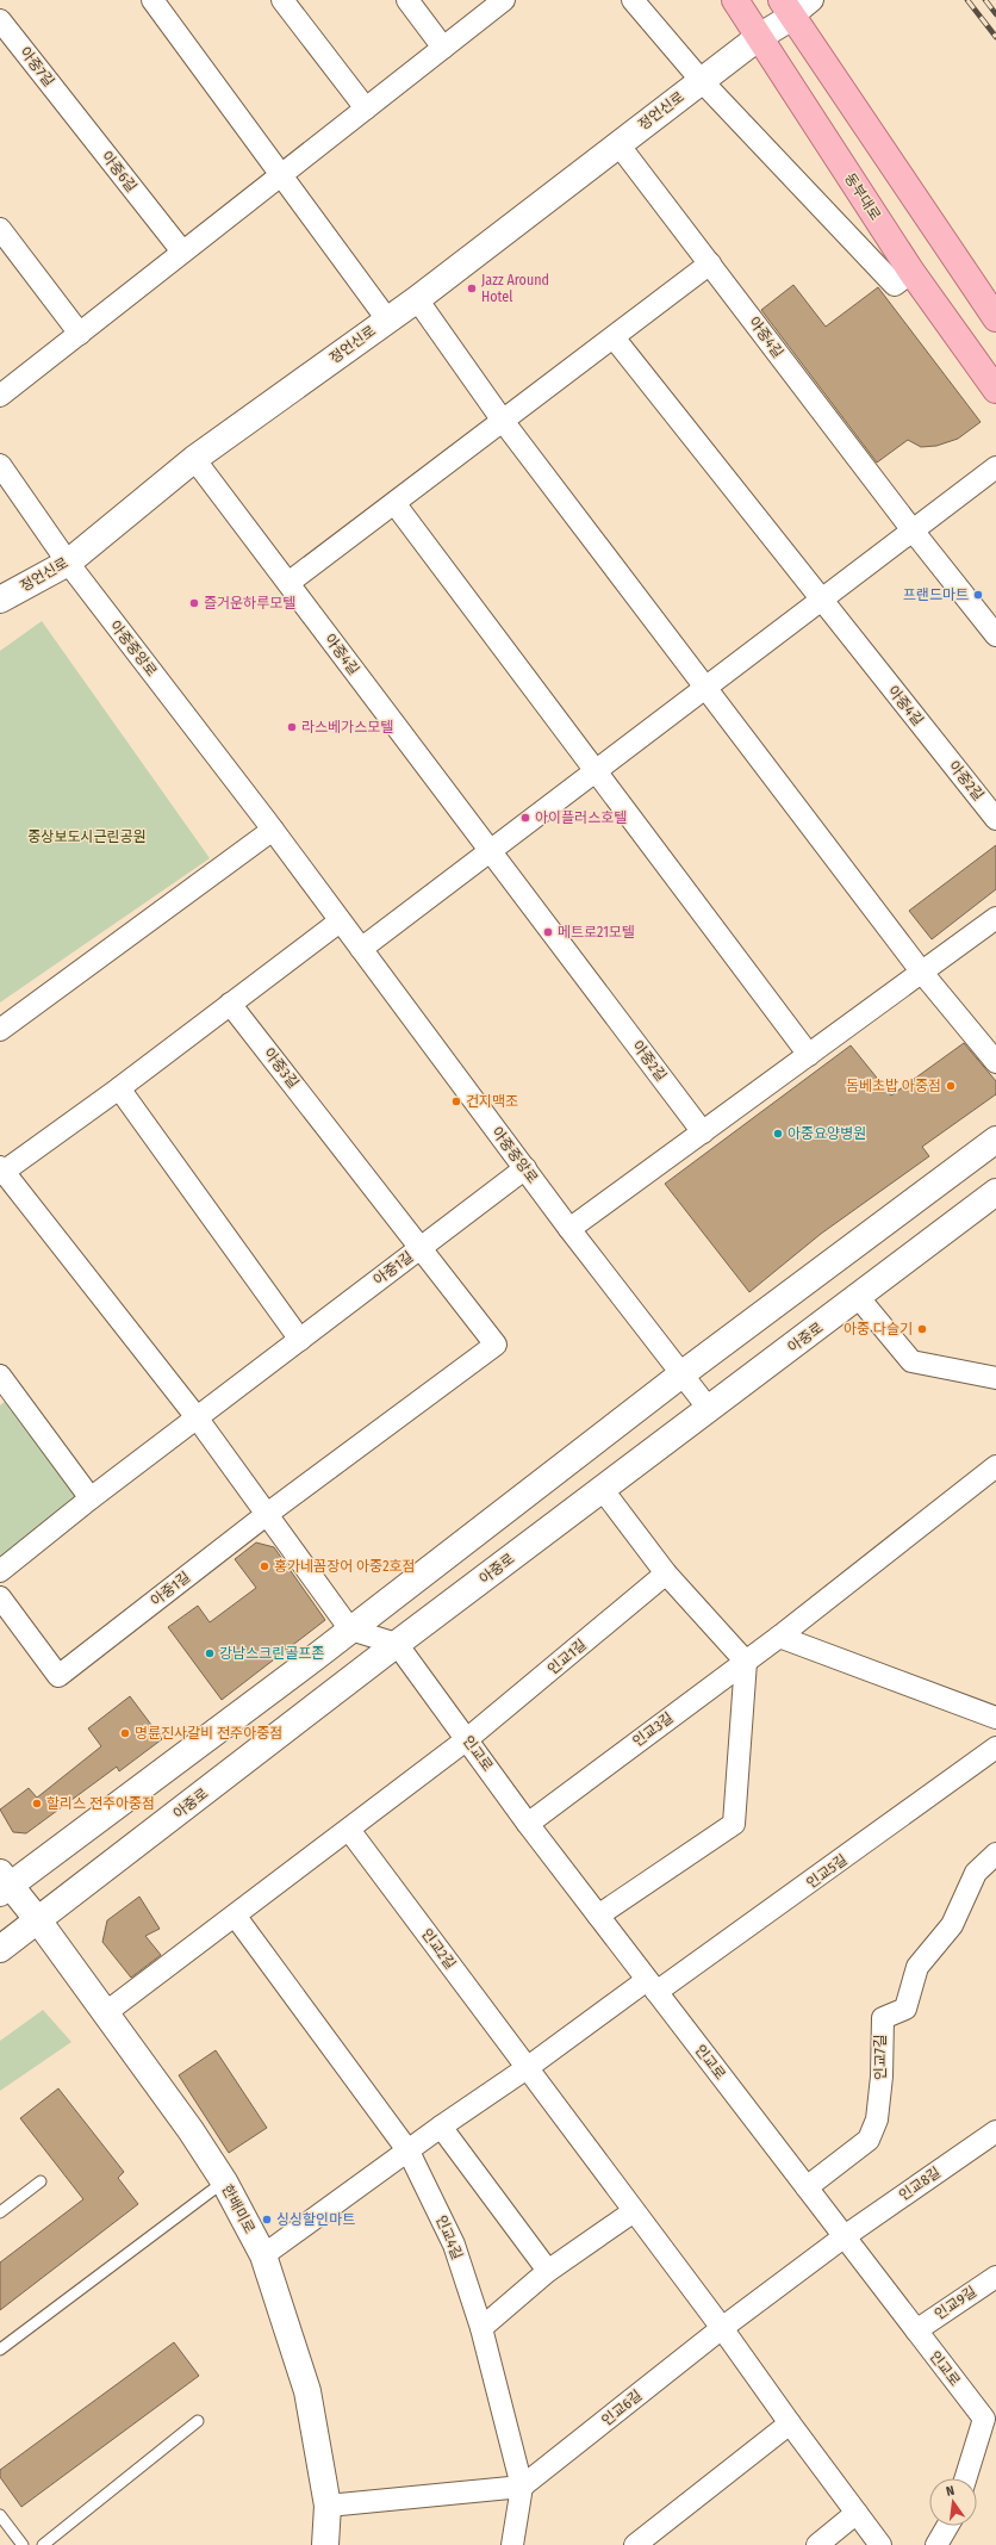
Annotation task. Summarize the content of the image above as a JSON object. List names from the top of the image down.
{
  "streets": {
    "main road": ["동부대로"],
    "street": [
      "아중7길",
      "정언신로",
      "아중6길",
      "아중4길",
      "아중중앙로",
      "아중2길",
      "아중3길",
      "아중1길",
      "아중로",
      "인교1길",
      "인교3길",
      "인교로",
      "인교5길",
      "인교2길",
      "인교7길",
      "인교8길",
      "한배미로",
      "인교4길",
      "인교9길",
      "인교6길"
    ]
  },
  "crossings": [
    ["아중7길", "아중6길"],
    ["정언신로", "동부대로"],
    ["정언신로", "아중4길"],
    ["정언신로", "아중중앙로"],
    ["아중4길", "아중2길"],
    ["아중중앙로", "아중1길"],
    ["아중중앙로", "아중로"],
    ["아중3길", "아중1길"],
    ["아중로", "인교로"],
    ["아중로", "한배미로"],
    ["인교1길", "인교로"],
    ["인교3길", "인교로"],
    ["인교로", "인교5길"],
    ["인교로", "인교7길"],
    ["인교로", "인교8길"],
    ["인교로", "인교9길"],
    ["인교로", "인교6길"],
    ["인교8길", "인교6길"]
  ],
  "parks": ["중상보도시근린공원"],
  "places": [
    "Jazz Around Hotel",
    "프랜드마트",
    "즐거운하루모텔",
    "라스베가스모텔",
    "아이플러스호텔",
    "메트로21모텔",
    "돔베초밥 아중점",
    "건지맥조",
    "아중요양병원",
    "아중 다슬기",
    "홍가네꼼장어 아중2호점",
    "강남스크린골프존",
    "명륜진사갈비 전주아중점",
    "할리스 전주아중점",
    "싱싱할인마트"
  ],
  "north": "top"
}
